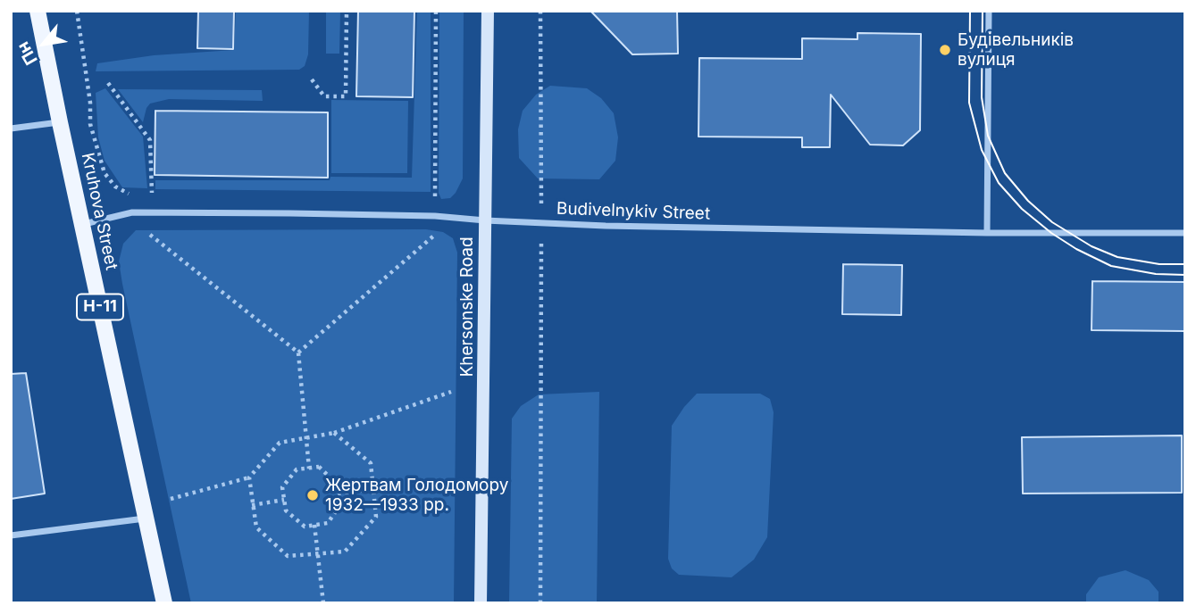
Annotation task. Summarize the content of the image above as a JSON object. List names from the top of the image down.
{
  "streets": {
    "main road": ["Kruhova Street", "Н-11", "Khersonske Road"],
    "street": ["Budivelnykiv Street"]
  },
  "crossings": [
    ["Kruhova Street", "Budivelnykiv Street"],
    ["Budivelnykiv Street", "Khersonske Road"]
  ],
  "places": ["Будівельників вулиця", "Жертвам Голодомору 1932—1933 рр."],
  "north": "bottom left"
}
